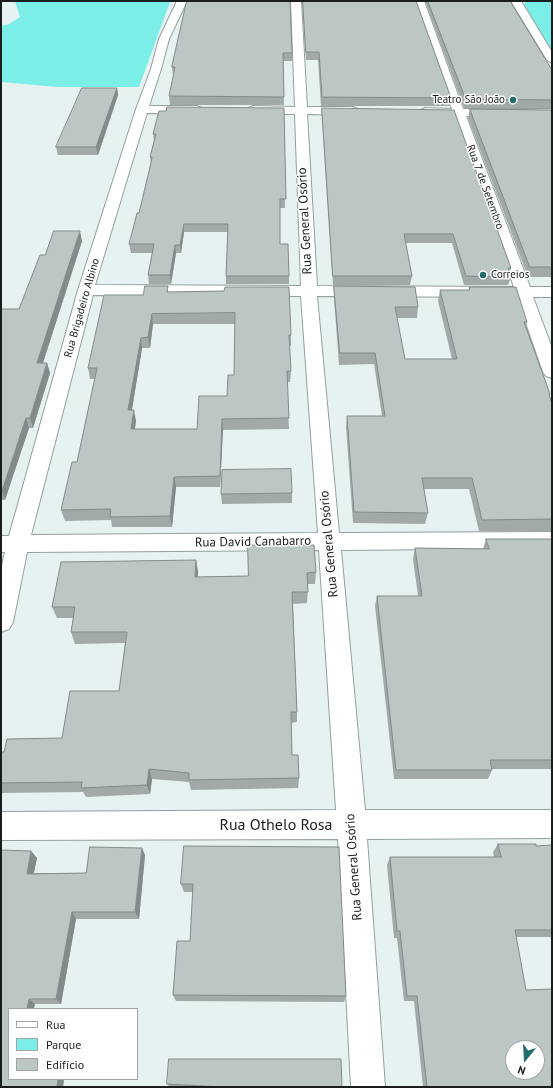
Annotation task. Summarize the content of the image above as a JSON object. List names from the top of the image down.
{
  "streets": {
    "street": [
      "Rua 7 de Setembro",
      "Rua General Osório",
      "Rua Brigadeiro Albino",
      "Rua David Canabarro",
      "Rua Othelo Rosa"
    ]
  },
  "crossings": [
    ["Rua General Osório", "Rua David Canabarro"],
    ["Rua General Osório", "Rua Othelo Rosa"],
    ["Rua Brigadeiro Albino", "Rua David Canabarro"]
  ],
  "places": ["Teatro São João", "Correios"],
  "legend": ["Rua", "Parque", "Edifício"],
  "north": "bottom"
}
